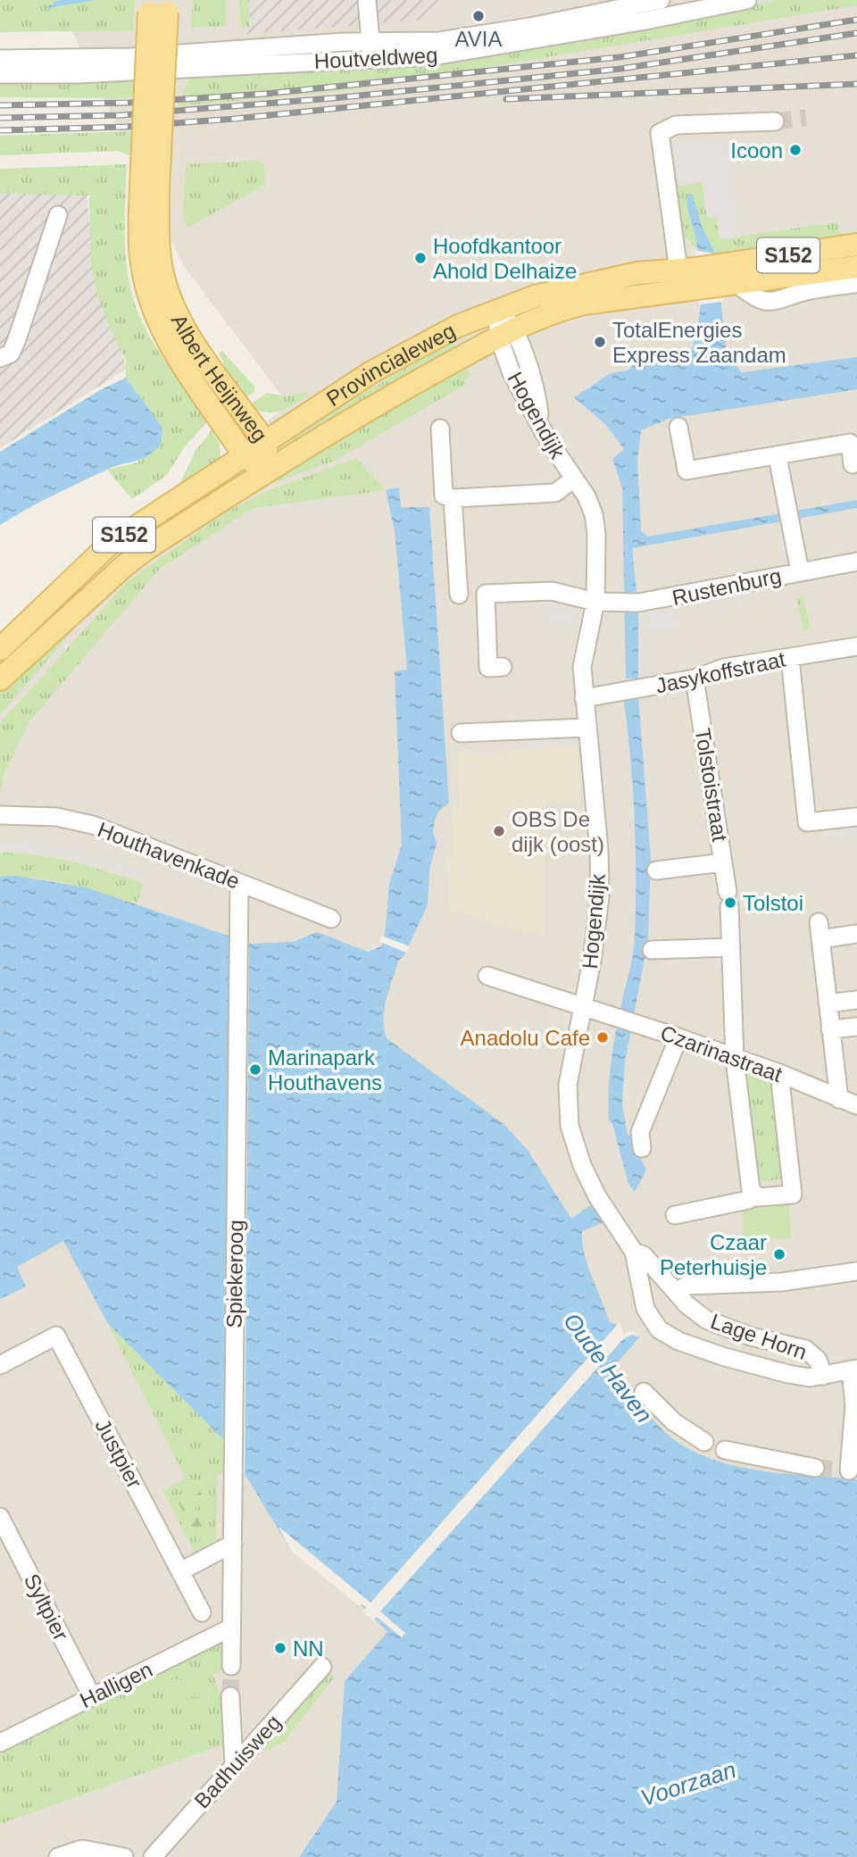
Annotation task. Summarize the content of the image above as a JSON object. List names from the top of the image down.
{
  "streets": {
    "main road": ["S152", "Provincialeweg", "Albert Heijnweg"],
    "street": [
      "Houtveldweg",
      "Hogendijk",
      "Rustenburg",
      "Jasykoffstraat",
      "Tolstoistraat",
      "Houthavenkade",
      "Czarinastraat",
      "Spiekeroog",
      "Lage Horn",
      "Justpier",
      "Syltpier",
      "Halligen",
      "Badhuisweg"
    ]
  },
  "crossings": [
    ["Provincialeweg", "Albert Heijnweg"],
    ["Provincialeweg", "Hogendijk"],
    ["Hogendijk", "Rustenburg"],
    ["Hogendijk", "Jasykoffstraat"],
    ["Hogendijk", "Czarinastraat"],
    ["Hogendijk", "Lage Horn"],
    ["Jasykoffstraat", "Tolstoistraat"],
    ["Tolstoistraat", "Czarinastraat"],
    ["Houthavenkade", "Spiekeroog"],
    ["Spiekeroog", "Halligen"],
    ["Syltpier", "Halligen"]
  ],
  "water": ["Oude Haven", "Voorzaan"],
  "places": [
    "AVIA",
    "Icoon",
    "Hoofdkantoor Ahold Delhaize",
    "TotalEnergies Express Zaandam",
    "OBS De dijk (oost)",
    "Tolstoi",
    "Anadolu Cafe",
    "Marinapark Houthavens",
    "Czaar Peterhuisje",
    "NN"
  ]
}
